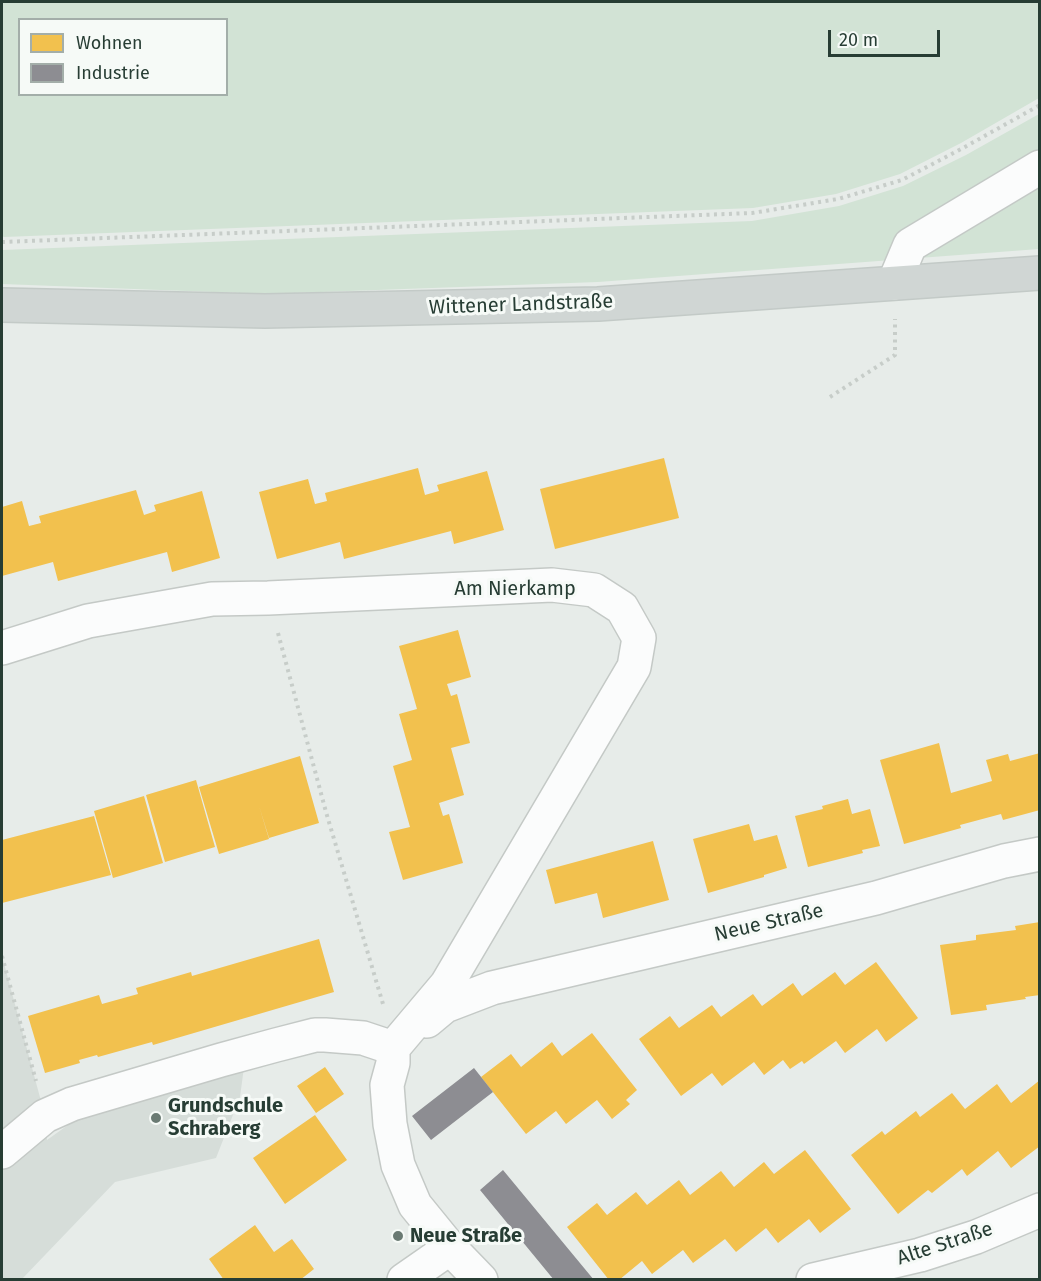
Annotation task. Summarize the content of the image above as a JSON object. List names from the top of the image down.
{
  "streets": {
    "main road": ["Wittener Landstraße"],
    "street": ["Am Nierkamp", "Neue Straße", "Alte Straße"]
  },
  "crossings": [
    ["Am Nierkamp", "Neue Straße"]
  ],
  "places": ["Grundschule Schraberg", "Neue Straße"],
  "legend": ["Wohnen", "Industrie"],
  "scale_bar": "20 m"
}
